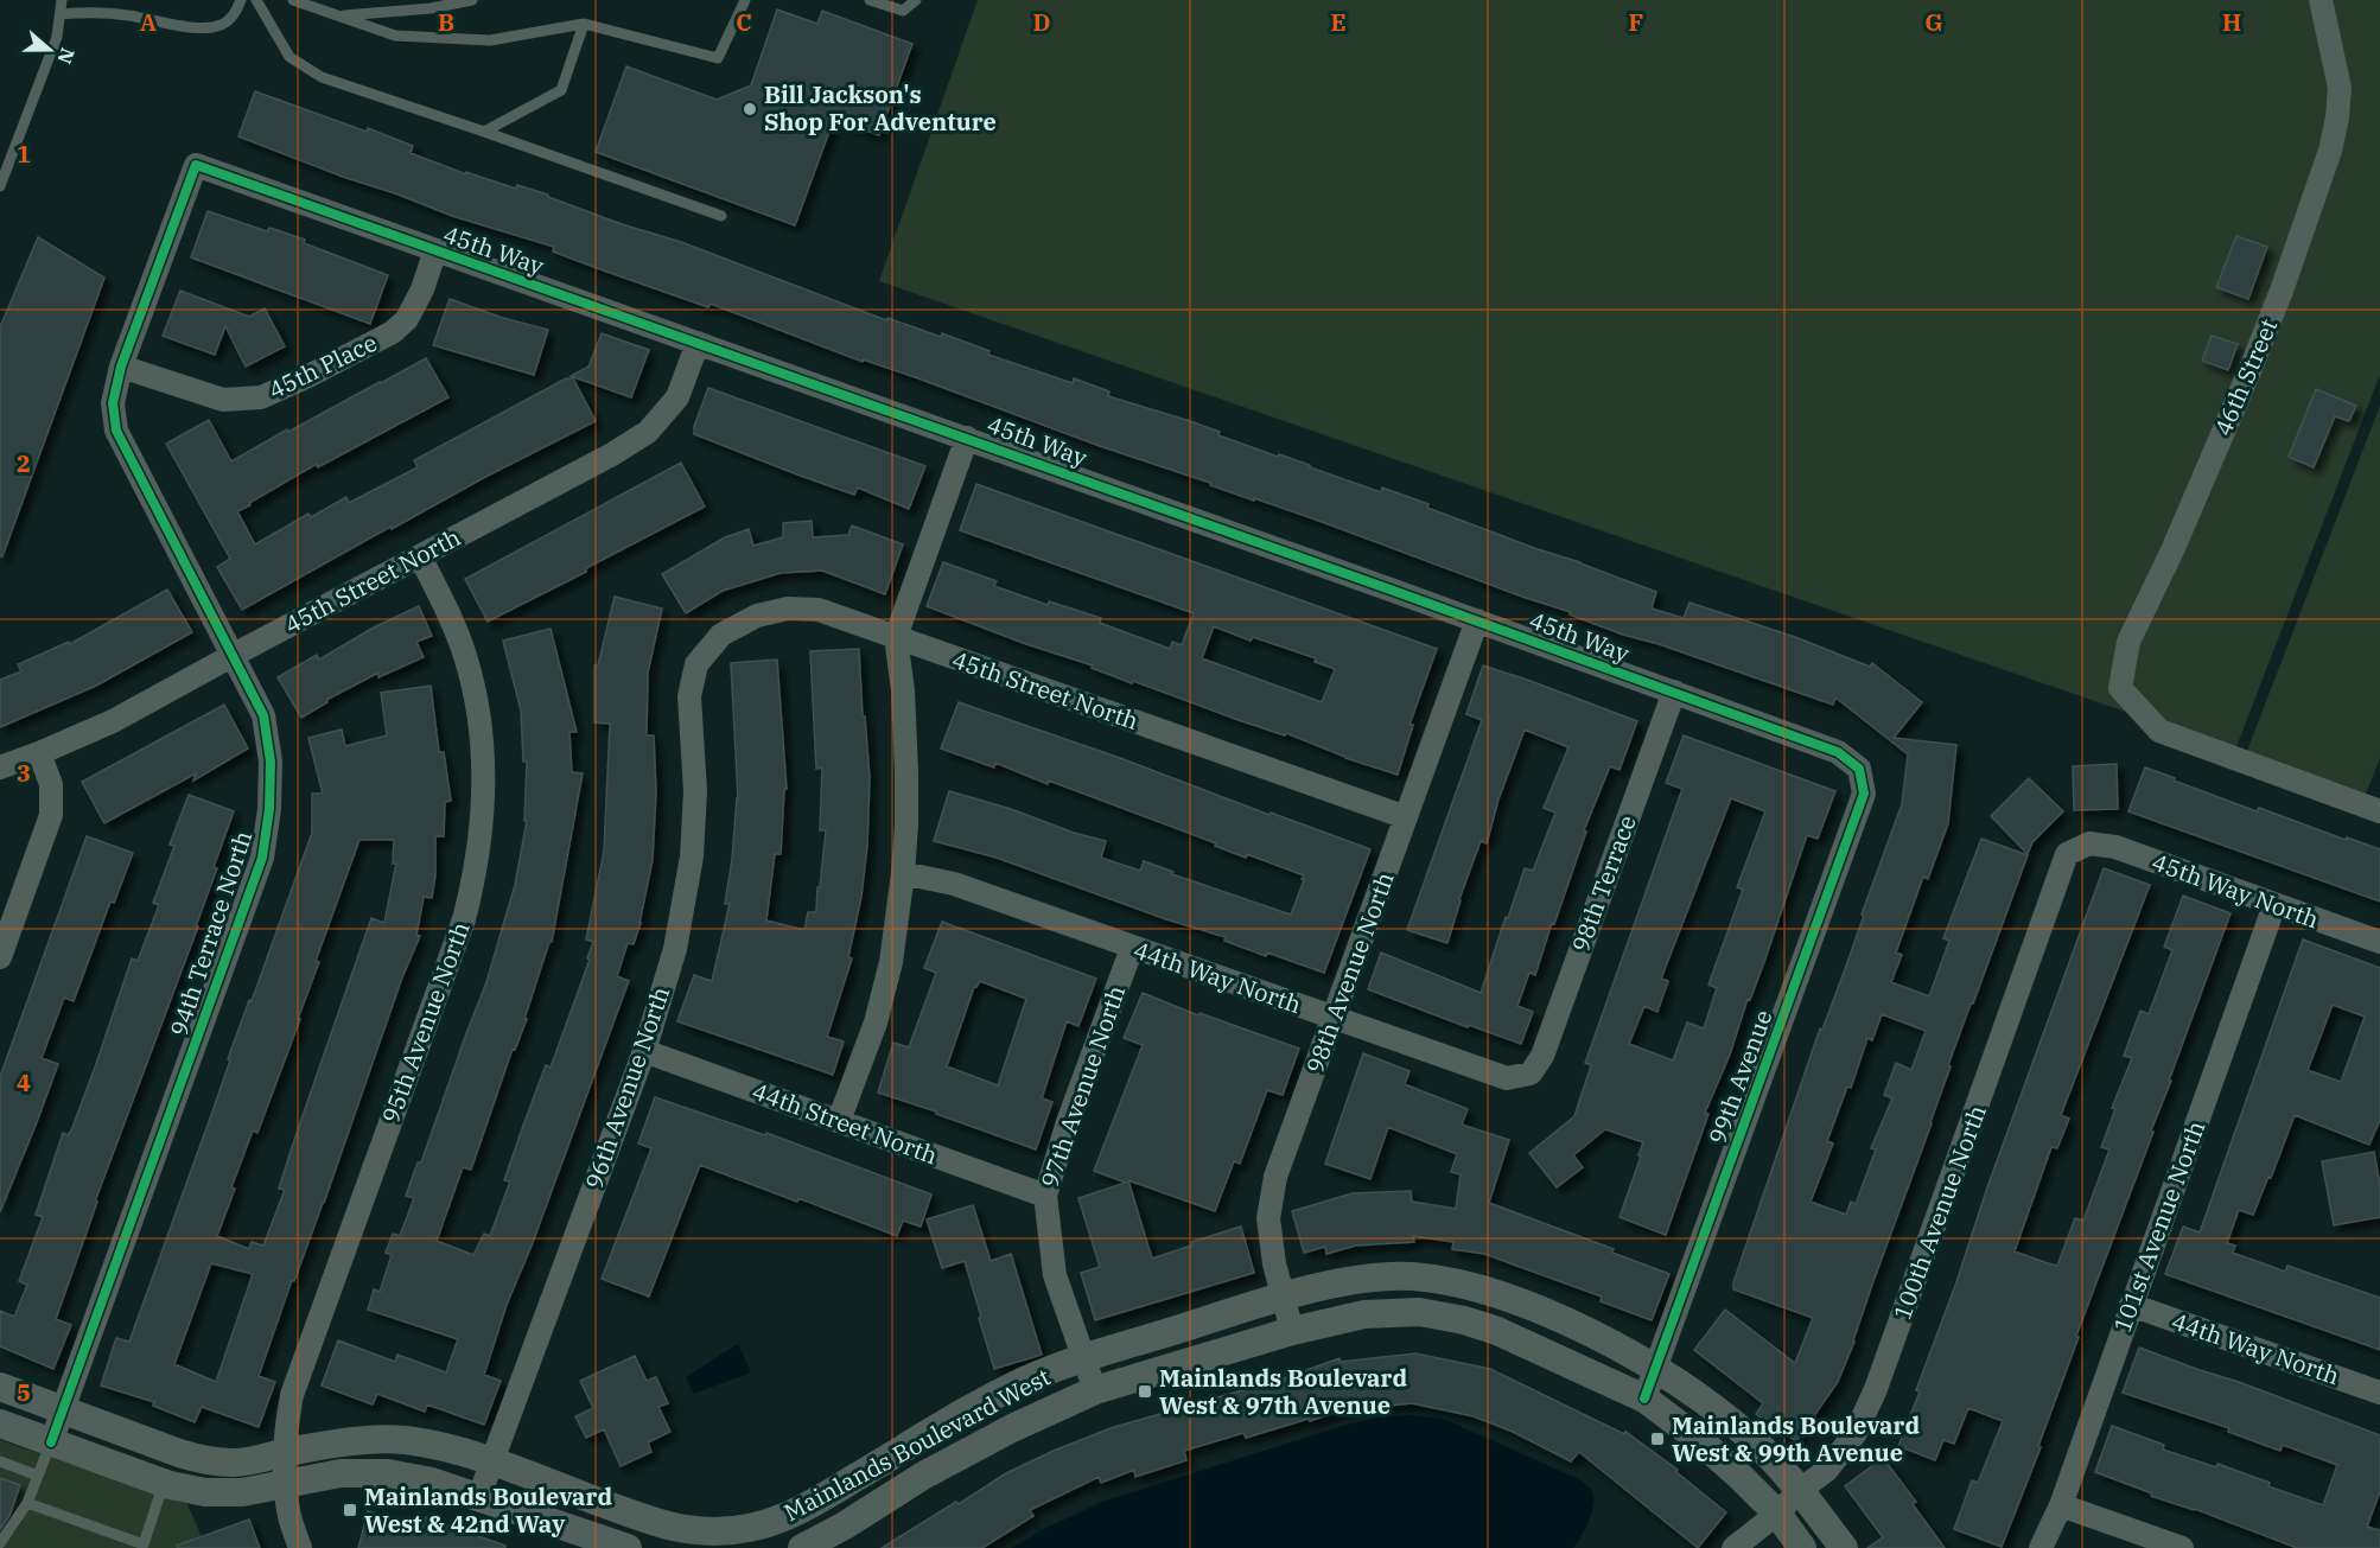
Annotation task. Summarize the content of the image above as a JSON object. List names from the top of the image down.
{
  "streets": {
    "street": [
      "45th Way",
      "45th Place",
      "46th Street",
      "45th Street North",
      "98th Terrace",
      "45th Way North",
      "94th Terrace North",
      "98th Avenue North",
      "44th Way North",
      "95th Avenue North",
      "99th Avenue",
      "97th Avenue North",
      "96th Avenue North",
      "44th Street North",
      "100th Avenue North",
      "101st Avenue North",
      "Mainlands Boulevard West"
    ]
  },
  "crossings": [
    ["45th Way", "45th Place"],
    ["45th Way", "45th Street North"],
    ["45th Way", "98th Terrace"],
    ["45th Way", "94th Terrace North"],
    ["45th Way", "98th Avenue North"],
    ["45th Way", "99th Avenue"],
    ["45th Place", "94th Terrace North"],
    ["45th Street North", "94th Terrace North"],
    ["45th Street North", "98th Avenue North"],
    ["45th Street North", "95th Avenue North"],
    ["45th Street North", "96th Avenue North"],
    ["98th Terrace", "44th Way North"],
    ["45th Way North", "100th Avenue North"],
    ["45th Way North", "101st Avenue North"],
    ["94th Terrace North", "Mainlands Boulevard West"],
    ["98th Avenue North", "44th Way North"],
    ["98th Avenue North", "Mainlands Boulevard West"],
    ["44th Way North", "97th Avenue North"],
    ["44th Way North", "101st Avenue North"],
    ["95th Avenue North", "Mainlands Boulevard West"],
    ["99th Avenue", "Mainlands Boulevard West"],
    ["97th Avenue North", "44th Street North"],
    ["97th Avenue North", "Mainlands Boulevard West"],
    ["96th Avenue North", "44th Street North"],
    ["96th Avenue North", "Mainlands Boulevard West"],
    ["100th Avenue North", "Mainlands Boulevard West"]
  ],
  "places": {
    "other": ["Bill Jackson's Shop For Adventure"],
    "transit": ["Mainlands Boulevard West & 97th Avenue", "Mainlands Boulevard West & 99th Avenue", "Mainlands Boulevard West & 42nd Way"]
  },
  "north": "right",
  "grid": {
    "columns": [
      "A",
      "B",
      "C",
      "D",
      "E",
      "F",
      "G",
      "H"
    ],
    "rows": [
      "1",
      "2",
      "3",
      "4",
      "5"
    ]
  }
}
